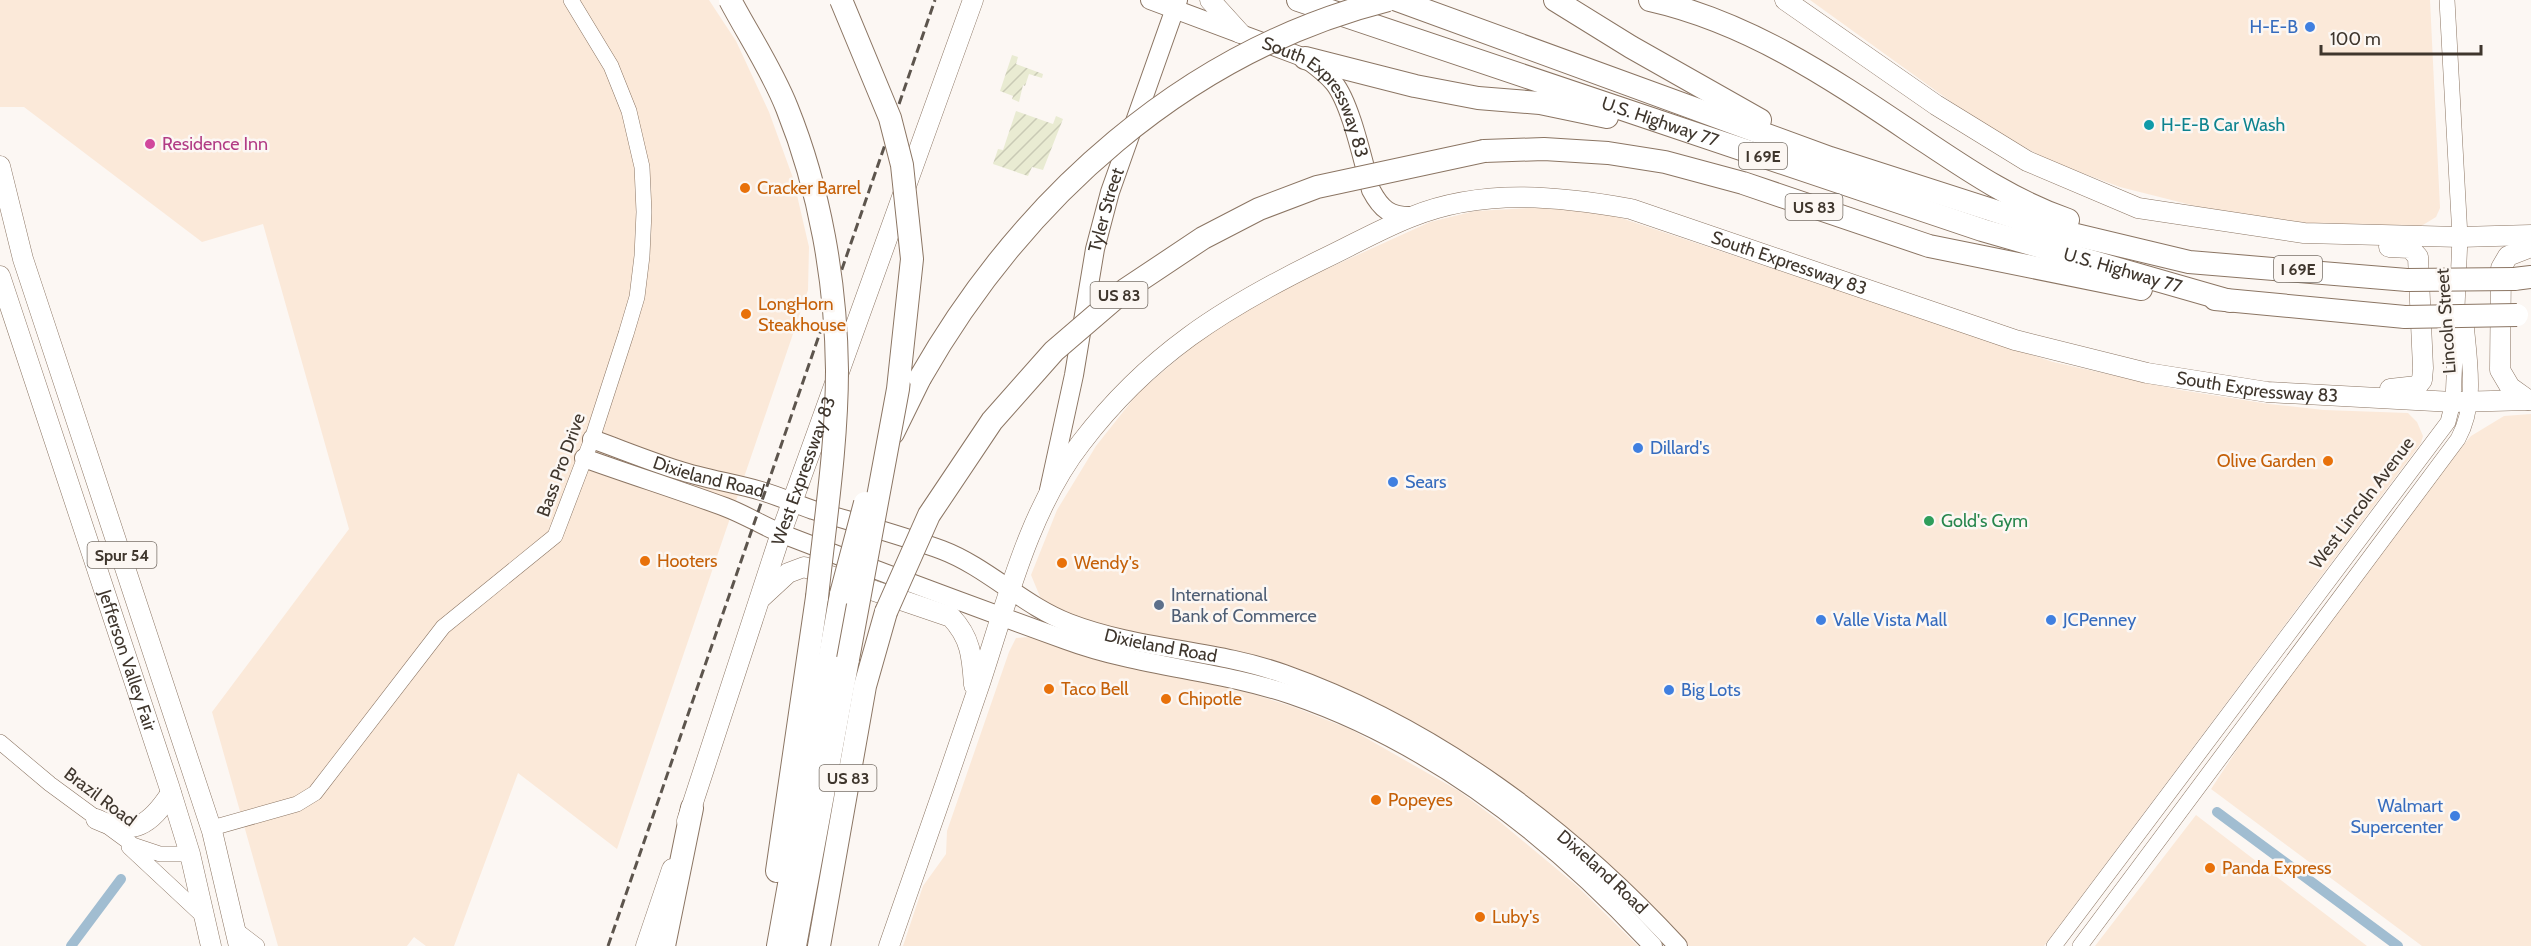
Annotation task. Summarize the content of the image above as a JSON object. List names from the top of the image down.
{
  "streets": {
    "highway": ["U.S. Highway 77", "I 69E", "US 83"],
    "main road": [
      "South Expressway 83",
      "Tyler Street",
      "West Expressway 83",
      "Dixieland Road",
      "Spur 54",
      "Jefferson Valley Fair"
    ],
    "street": ["Bass Pro Drive", "West Lincoln Avenue", "Brazil Road"]
  },
  "crossings": [
    ["South Expressway 83", "Tyler Street"],
    ["South Expressway 83", "West Lincoln Avenue"],
    ["U.S. Highway 77", "I 69E"],
    ["U.S. Highway 77", "US 83"],
    ["I 69E", "US 83"],
    ["Bass Pro Drive", "Dixieland Road"],
    ["Bass Pro Drive", "Spur 54"],
    ["West Expressway 83", "Dixieland Road"],
    ["Jefferson Valley Fair", "Brazil Road"]
  ],
  "places": [
    "H-E-B",
    "H-E-B Car Wash",
    "Residence Inn",
    "Cracker Barrel",
    "LongHorn Steakhouse",
    "Dillard's",
    "Olive Garden",
    "Sears",
    "Gold's Gym",
    "Hooters",
    "Wendy's",
    "International Bank of Commerce",
    "Valle Vista Mall",
    "JCPenney",
    "Taco Bell",
    "Big Lots",
    "Chipotle",
    "Popeyes",
    "Walmart Supercenter",
    "Panda Express",
    "Luby's"
  ],
  "scale_bar": "100 m"
}
